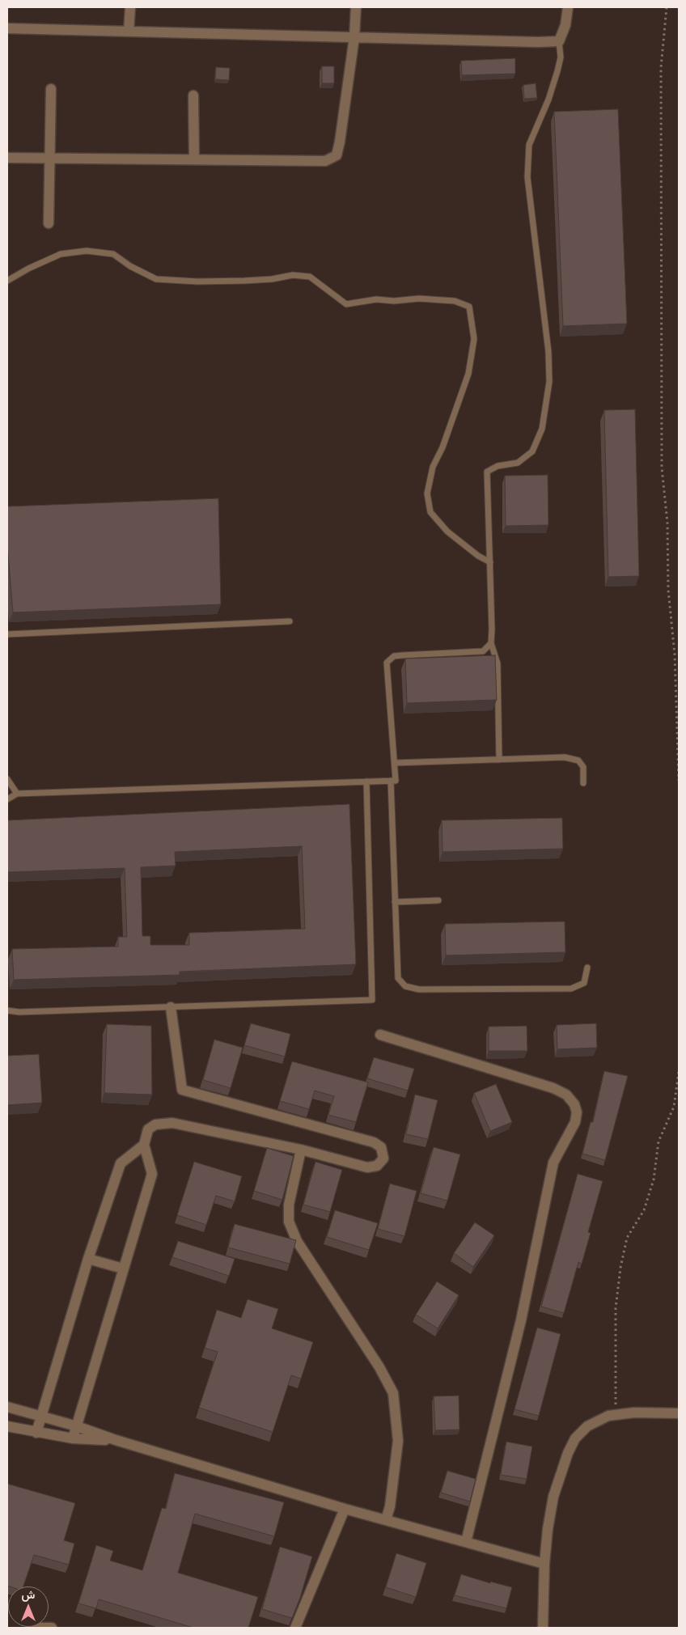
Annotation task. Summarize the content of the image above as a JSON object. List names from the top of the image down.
{
  "north": "top"
}
